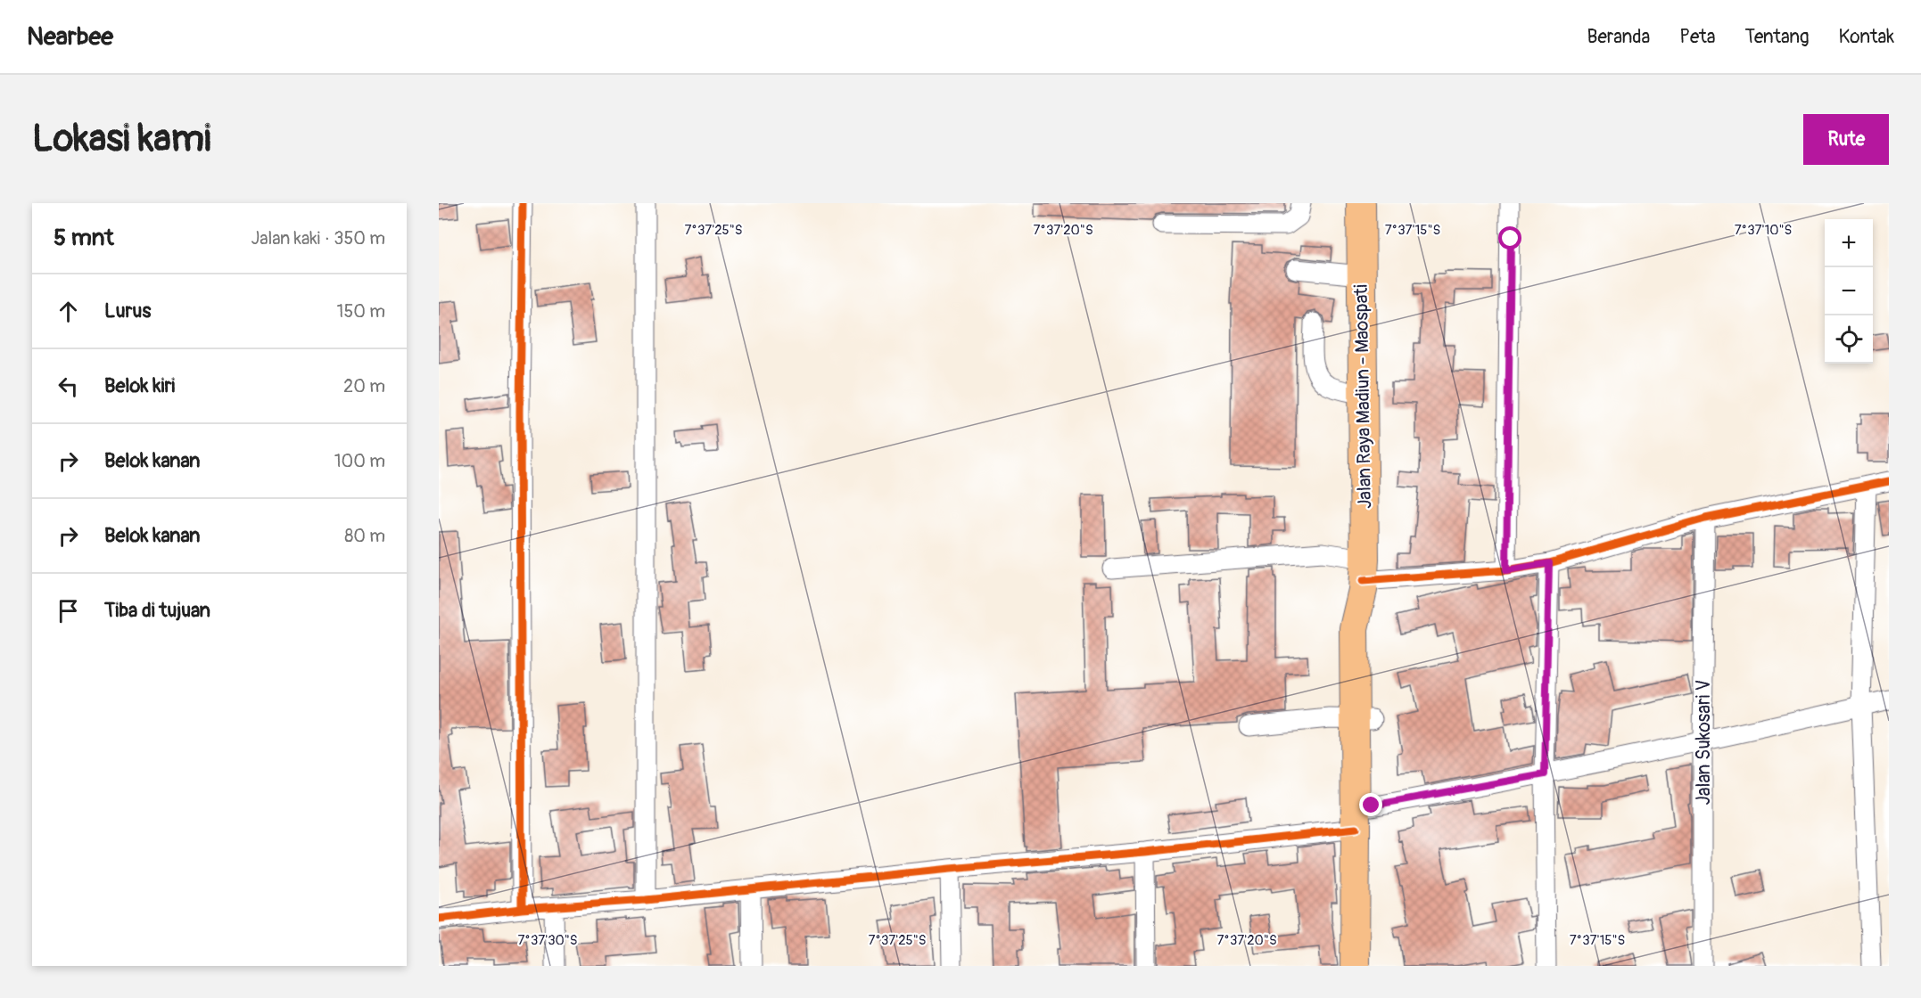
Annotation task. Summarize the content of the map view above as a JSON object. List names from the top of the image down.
{
  "streets": {
    "highway": ["Jalan Raya Madiun - Maospati"],
    "street": ["Jalan Sukosari V"]
  },
  "page": {
    "header": "Nearbee",
    "nav": [
      "Beranda",
      "Peta",
      "Tentang",
      "Kontak"
    ],
    "buttons": "Rute",
    "title": "Lokasi kami",
    "heading": ["5 mnt", "Jalan kaki · 350 m"],
    "map_buttons": ["+", "−"],
    "list": [
      ["Lurus", "150 m"],
      ["Belok kiri", "20 m"],
      ["Belok kanan", "100 m"],
      ["Belok kanan", "80 m"],
      "Tiba di tujuan"
    ]
  },
  "coordinates": [
    "7°37'25\"S",
    "7°37'20\"S",
    "7°37'15\"S",
    "7°37'10\"S",
    "7°37'30\"S"
  ]
}
